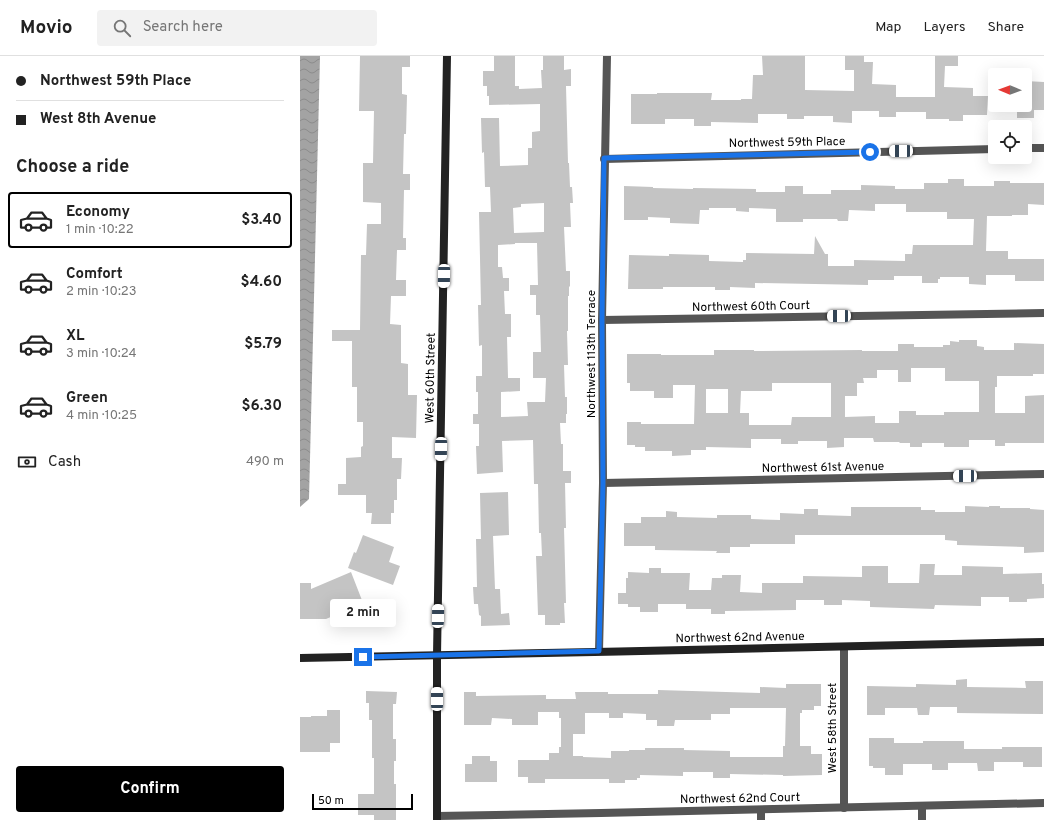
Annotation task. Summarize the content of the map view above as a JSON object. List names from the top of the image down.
{
  "streets": {
    "street": [
      "Northwest 59th Place",
      "Northwest 60th Court",
      "Northwest 113th Terrace",
      "West 60th Street",
      "Northwest 61st Avenue",
      "Northwest 62nd Avenue",
      "West 58th Street",
      "Northwest 62nd Court"
    ]
  },
  "crossings": [
    ["Northwest 59th Place", "Northwest 113th Terrace"],
    ["Northwest 60th Court", "Northwest 113th Terrace"],
    ["Northwest 113th Terrace", "Northwest 61st Avenue"],
    ["Northwest 113th Terrace", "Northwest 62nd Avenue"],
    ["West 60th Street", "Northwest 62nd Avenue"],
    ["West 60th Street", "Northwest 62nd Court"],
    ["Northwest 62nd Avenue", "West 58th Street"],
    ["West 58th Street", "Northwest 62nd Court"]
  ],
  "scale_bar": "50 m",
  "north": "left",
  "page": {
    "header": "Movio",
    "search": "Search here",
    "nav": ["Map", "Layers", "Share"],
    "banner": ["Northwest 59th Place", "West 8th Avenue"],
    "heading": "Choose a ride",
    "list": [
      {
        "name": "Economy",
        "note": "1 min · 10:22",
        "value": "$3.40"
      },
      {
        "name": "Comfort",
        "note": "2 min · 10:23",
        "value": "$4.60"
      },
      {
        "name": "XL",
        "note": "3 min · 10:24",
        "value": "$5.79"
      },
      {
        "name": "Green",
        "note": "4 min · 10:25",
        "value": "$6.30"
      }
    ],
    "pay": ["Cash", "490 m"],
    "bubble": "2 min",
    "buttons": "Confirm",
    "scale": "50 m"
  }
}
